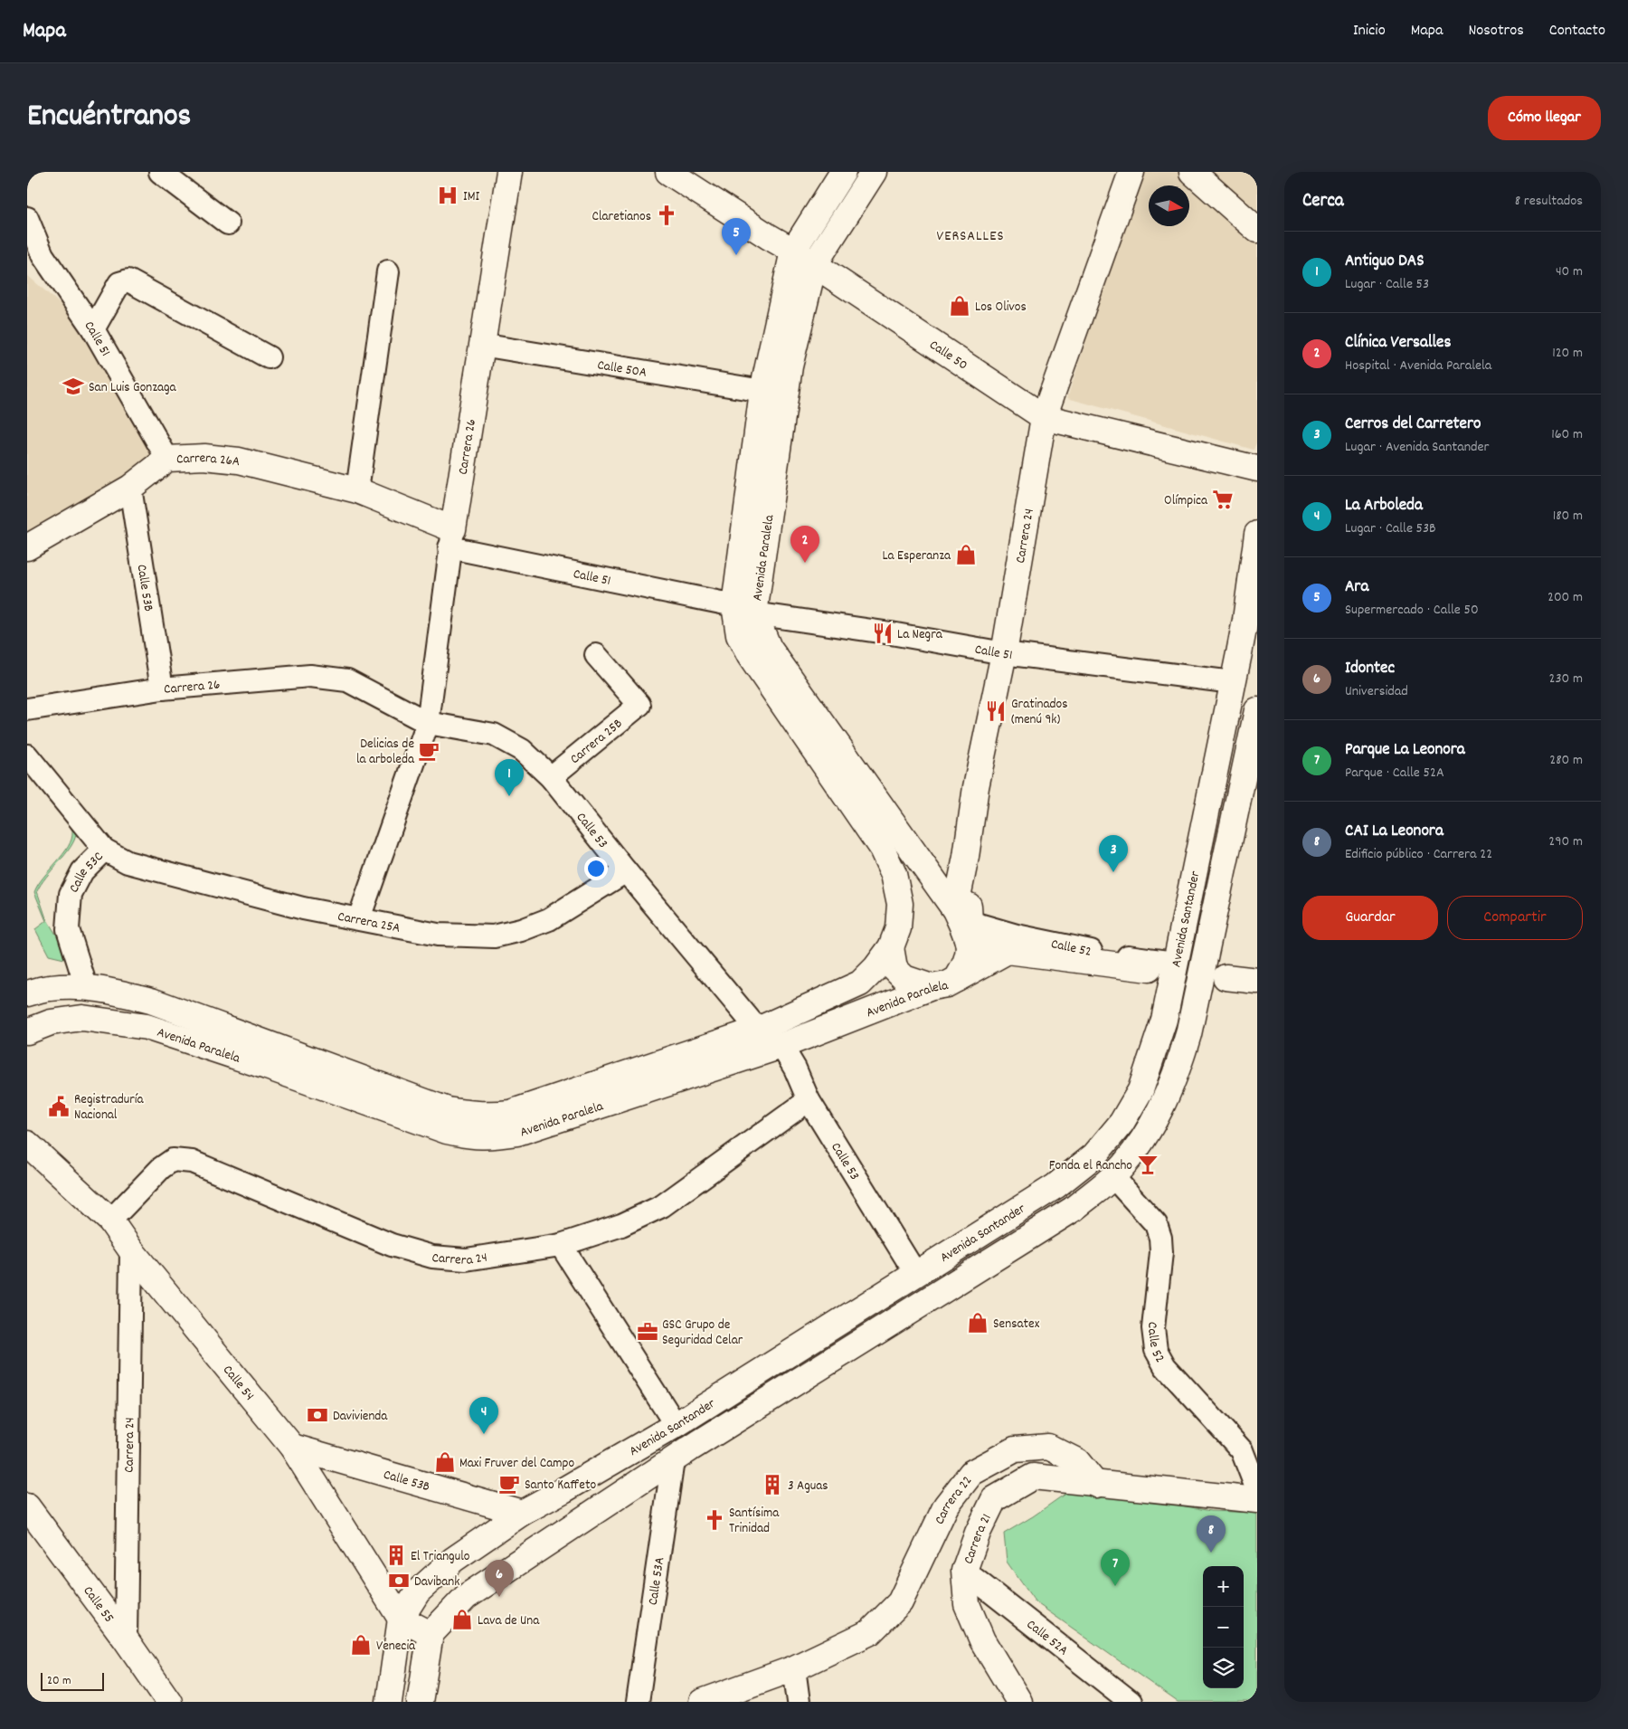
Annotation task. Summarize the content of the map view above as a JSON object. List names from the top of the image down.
{
  "streets": {
    "main road": [
      "Calle 50",
      "Carrera 26",
      "Carrera 26A",
      "Carrera 24",
      "Avenida Paralela",
      "Calle 53B",
      "Avenida Santander",
      "Calle 52",
      "Calle 54",
      "Carrera 22",
      "Carrera 21",
      "Calle 55"
    ],
    "street": [
      "Calle 51",
      "Calle 50A",
      "Carrera 25B",
      "Calle 53",
      "Calle 53C",
      "Carrera 25A",
      "Calle 53A",
      "Calle 52A"
    ]
  },
  "crossings": [
    ["Calle 51", "Carrera 26"],
    ["Calle 51", "Carrera 26A"],
    ["Calle 51", "Carrera 24"],
    ["Calle 51", "Avenida Paralela"],
    ["Calle 51", "Avenida Santander"],
    ["Calle 50", "Carrera 24"],
    ["Calle 50", "Avenida Paralela"],
    ["Calle 50A", "Carrera 26"],
    ["Calle 50A", "Avenida Paralela"],
    ["Carrera 26", "Carrera 26A"],
    ["Carrera 26", "Calle 53B"],
    ["Carrera 26", "Calle 53"],
    ["Carrera 26", "Carrera 25A"],
    ["Carrera 26A", "Calle 53B"],
    ["Carrera 24", "Avenida Paralela"],
    ["Carrera 24", "Calle 53"],
    ["Carrera 24", "Calle 52"],
    ["Carrera 24", "Calle 54"],
    ["Carrera 24", "Calle 55"],
    ["Avenida Paralela", "Calle 53"],
    ["Avenida Paralela", "Calle 53C"],
    ["Avenida Paralela", "Calle 52"],
    ["Calle 53B", "Avenida Santander"],
    ["Calle 53B", "Calle 54"],
    ["Carrera 25B", "Calle 53"],
    ["Calle 53", "Avenida Santander"],
    ["Calle 53", "Carrera 25A"],
    ["Calle 53C", "Carrera 25A"],
    ["Avenida Santander", "Calle 52"],
    ["Avenida Santander", "Calle 54"],
    ["Avenida Santander", "Calle 53A"],
    ["Carrera 22", "Carrera 21"],
    ["Carrera 21", "Calle 52A"]
  ],
  "districts": ["VERSALLES"],
  "places": {
    "hospital": ["IMI"],
    "church": ["Claretianos", "Santísima Trinidad"],
    "shop": [
      "Los Olivos",
      "La Esperanza",
      "Sensatex",
      "Maxi Fruver del Campo",
      "Lava de Una",
      "Venecia"
    ],
    "school or university": ["San Luis Gonzaga"],
    "supermarket": ["Olímpica"],
    "restaurant": ["La Negra", "Gratinados (menú 9k)"],
    "cafe": ["Delicias de la arboleda", "Santo Kaffeto"],
    "public building": ["Registraduría Nacional"],
    "bar": ["Fonda el Rancho"],
    "office": ["GSC Grupo de Seguridad Celar"],
    "bank": ["Davivienda", "Davibank"],
    "building": ["3 Aguas", "El Triangulo"]
  },
  "scale_bar": "20 m",
  "north": "right",
  "page": {
    "header": "Mapa",
    "nav": [
      "Inicio",
      "Mapa",
      "Nosotros",
      "Contacto"
    ],
    "title": "Encuéntranos",
    "buttons": [
      "Cómo llegar",
      ["Guardar", "Compartir"]
    ],
    "heading": ["Cerca", "8 resultados"],
    "pins": [
      "5",
      "2",
      "1",
      "3",
      "4",
      "8",
      "7",
      "6"
    ],
    "list": [
      {
        "mark": "1",
        "name": "Antiguo DAS",
        "note": "Lugar · Calle 53",
        "value": "40 m"
      },
      {
        "mark": "2",
        "name": "Clínica Versalles",
        "note": "Hospital · Avenida Paralela",
        "value": "120 m"
      },
      {
        "mark": "3",
        "name": "Cerros del Carretero",
        "note": "Lugar · Avenida Santander",
        "value": "160 m"
      },
      {
        "mark": "4",
        "name": "La Arboleda",
        "note": "Lugar · Calle 53B",
        "value": "180 m"
      },
      {
        "mark": "5",
        "name": "Ara",
        "note": "Supermercado · Calle 50",
        "value": "200 m"
      },
      {
        "mark": "6",
        "name": "Idontec",
        "note": "Universidad",
        "value": "230 m"
      },
      {
        "mark": "7",
        "name": "Parque La Leonora",
        "note": "Parque · Calle 52A",
        "value": "280 m"
      },
      {
        "mark": "8",
        "name": "CAI La Leonora",
        "note": "Edificio público · Carrera 22",
        "value": "290 m"
      }
    ],
    "map_buttons": ["+", "−"],
    "scale": "20 m"
  }
}
